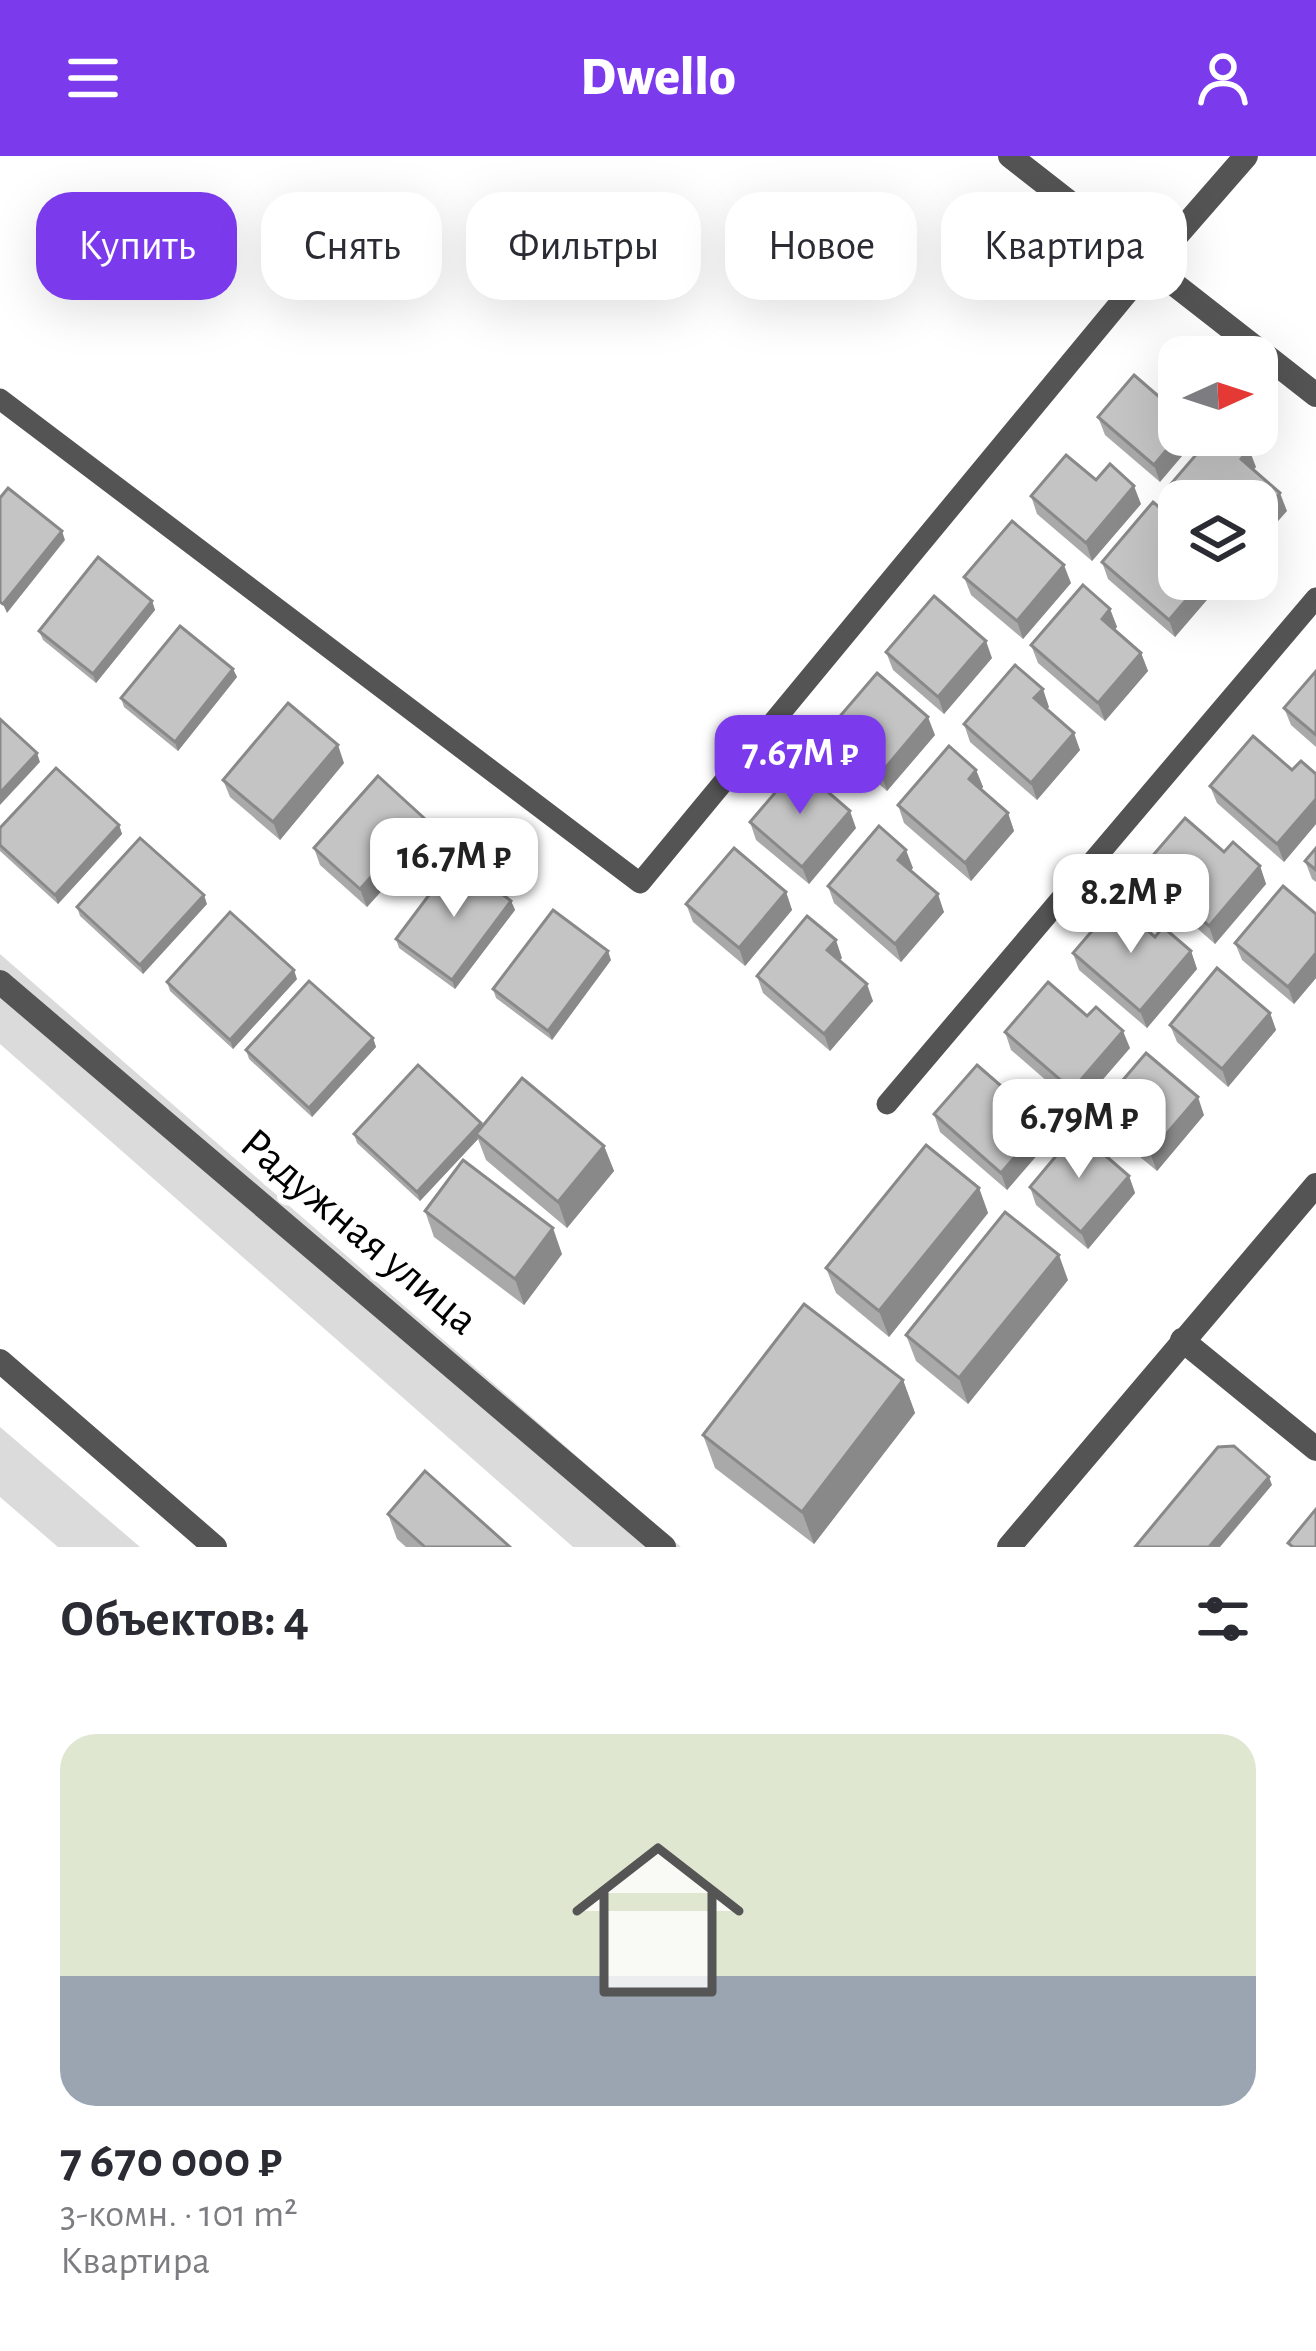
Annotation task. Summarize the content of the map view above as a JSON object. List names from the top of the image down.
{
  "streets": {
    "street": ["Радужная улица"]
  },
  "north": "right",
  "page": {
    "header": "Dwello",
    "chip": [
      "Купить",
      "Снять",
      "Фильтры",
      "Новое",
      "Квартира"
    ],
    "price": [
      "7.67M ₽",
      "16.7M ₽",
      "8.2M ₽",
      "6.79M ₽"
    ],
    "heading": "Объектов: 4",
    "list": [
      {
        "name": "7 670 000 ₽",
        "note": "3-комн. · 101 m² · Квартира"
      }
    ]
  }
}
